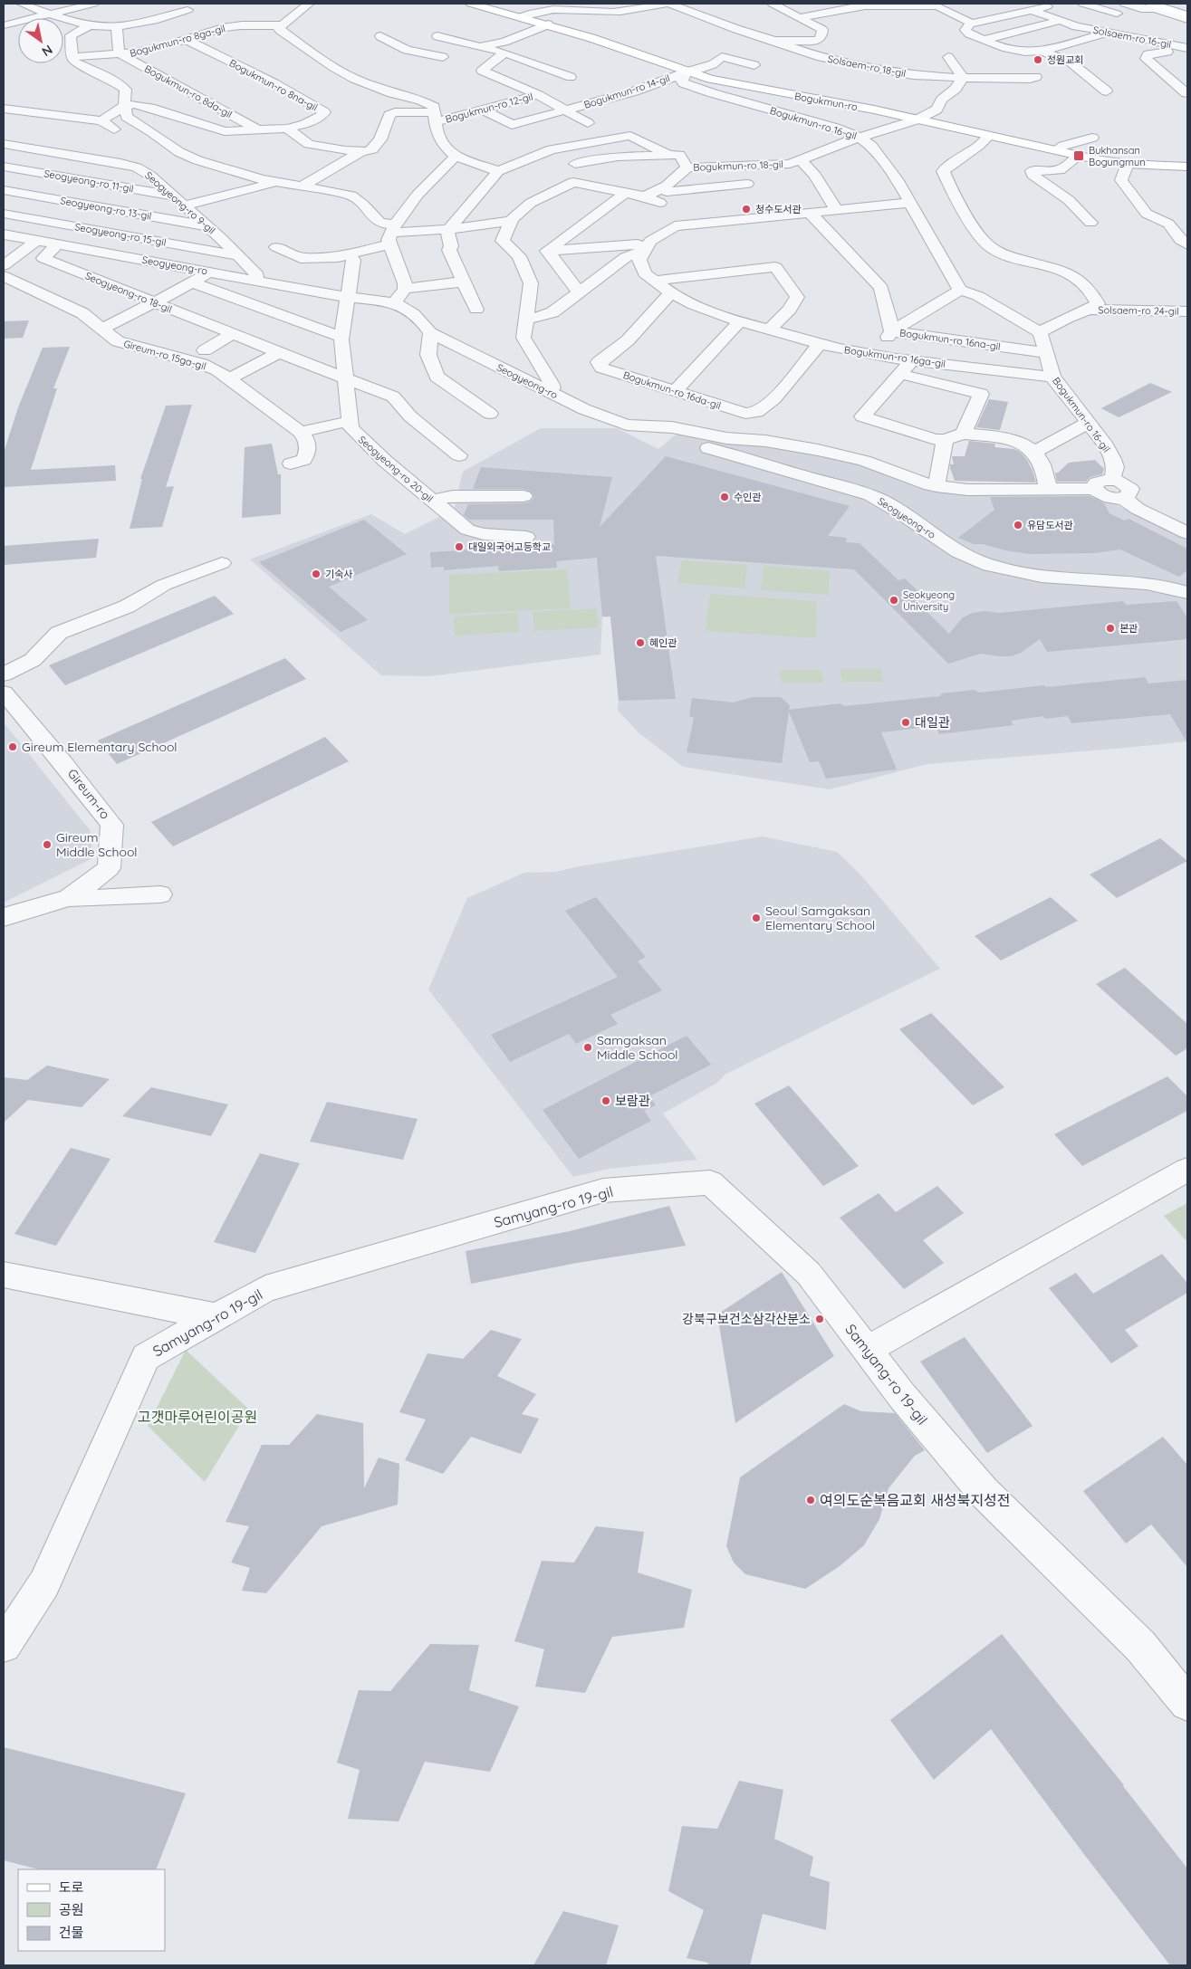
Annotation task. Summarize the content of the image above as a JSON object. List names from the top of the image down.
{
  "streets": {
    "main road": ["Bogukmun-ro"],
    "street": [
      "Solsaem-ro 16-gil",
      "Bogukmun-ro 8ga-gil",
      "Solsaem-ro 18-gil",
      "Bogukmun-ro 8na-gil",
      "Bogukmun-ro 8da-gil",
      "Bogukmun-ro 14-gil",
      "Bogukmun-ro 12-gil",
      "Bogukmun-ro 16-gil",
      "Bogukmun-ro 18-gil",
      "Seogyeong-ro 11-gil",
      "Seogyeong-ro 9-gil",
      "Seogyeong-ro 13-gil",
      "Seogyeong-ro 15-gil",
      "Seogyeong-ro",
      "Seogyeong-ro 18-gil",
      "Solsaem-ro 24-gil",
      "Bogukmun-ro 16na-gil",
      "Gireum-ro 15ga-gil",
      "Bogukmun-ro 16ga-gil",
      "Bogukmun-ro 16da-gil",
      "Seogyeong-ro 20-gil",
      "Gireum-ro",
      "Samyang-ro 19-gil"
    ]
  },
  "crossings": [
    ["Bogukmun-ro 8ga-gil", "Bogukmun-ro 8na-gil"],
    ["Bogukmun-ro 8ga-gil", "Bogukmun-ro 8da-gil"],
    ["Solsaem-ro 18-gil", "Bogukmun-ro 18-gil"],
    ["Bogukmun-ro 8na-gil", "Bogukmun-ro 8da-gil"],
    ["Bogukmun-ro 14-gil", "Bogukmun-ro"],
    ["Bogukmun-ro 14-gil", "Bogukmun-ro 12-gil"],
    ["Bogukmun-ro 14-gil", "Bogukmun-ro 16-gil"],
    ["Bogukmun-ro", "Bogukmun-ro 16-gil"],
    ["Bogukmun-ro", "Bogukmun-ro 18-gil"],
    ["Bogukmun-ro 16-gil", "Bogukmun-ro 18-gil"],
    ["Bogukmun-ro 16-gil", "Solsaem-ro 24-gil"],
    ["Bogukmun-ro 16-gil", "Bogukmun-ro 16na-gil"],
    ["Bogukmun-ro 16-gil", "Bogukmun-ro 16ga-gil"],
    ["Seogyeong-ro 11-gil", "Seogyeong-ro 9-gil"],
    ["Seogyeong-ro 9-gil", "Seogyeong-ro 13-gil"],
    ["Seogyeong-ro 9-gil", "Seogyeong-ro 15-gil"],
    ["Seogyeong-ro 9-gil", "Seogyeong-ro"],
    ["Seogyeong-ro", "Seogyeong-ro 18-gil"],
    ["Seogyeong-ro", "Seogyeong-ro 20-gil"],
    ["Seogyeong-ro 18-gil", "Seogyeong-ro 20-gil"],
    ["Bogukmun-ro 16ga-gil", "Bogukmun-ro 16da-gil"]
  ],
  "parks": ["고갯마루어린이공원"],
  "places": {
    "other": [
      "정원교회",
      "청수도서관",
      "수인관",
      "유담도서관",
      "대일외국어고등학교",
      "기숙사",
      "Seokyeong University",
      "본관",
      "혜인관",
      "대일관",
      "Gireum Elementary School",
      "Gireum Middle School",
      "Seoul Samgaksan Elementary School",
      "Samgaksan Middle School",
      "보람관",
      "강북구보건소삼각산분소",
      "여의도순복음교회 새성북지성전"
    ],
    "transit": ["Bukhansan Bogungmun"]
  },
  "legend": ["도로", "공원", "건물"],
  "north": "bottom right"
}
